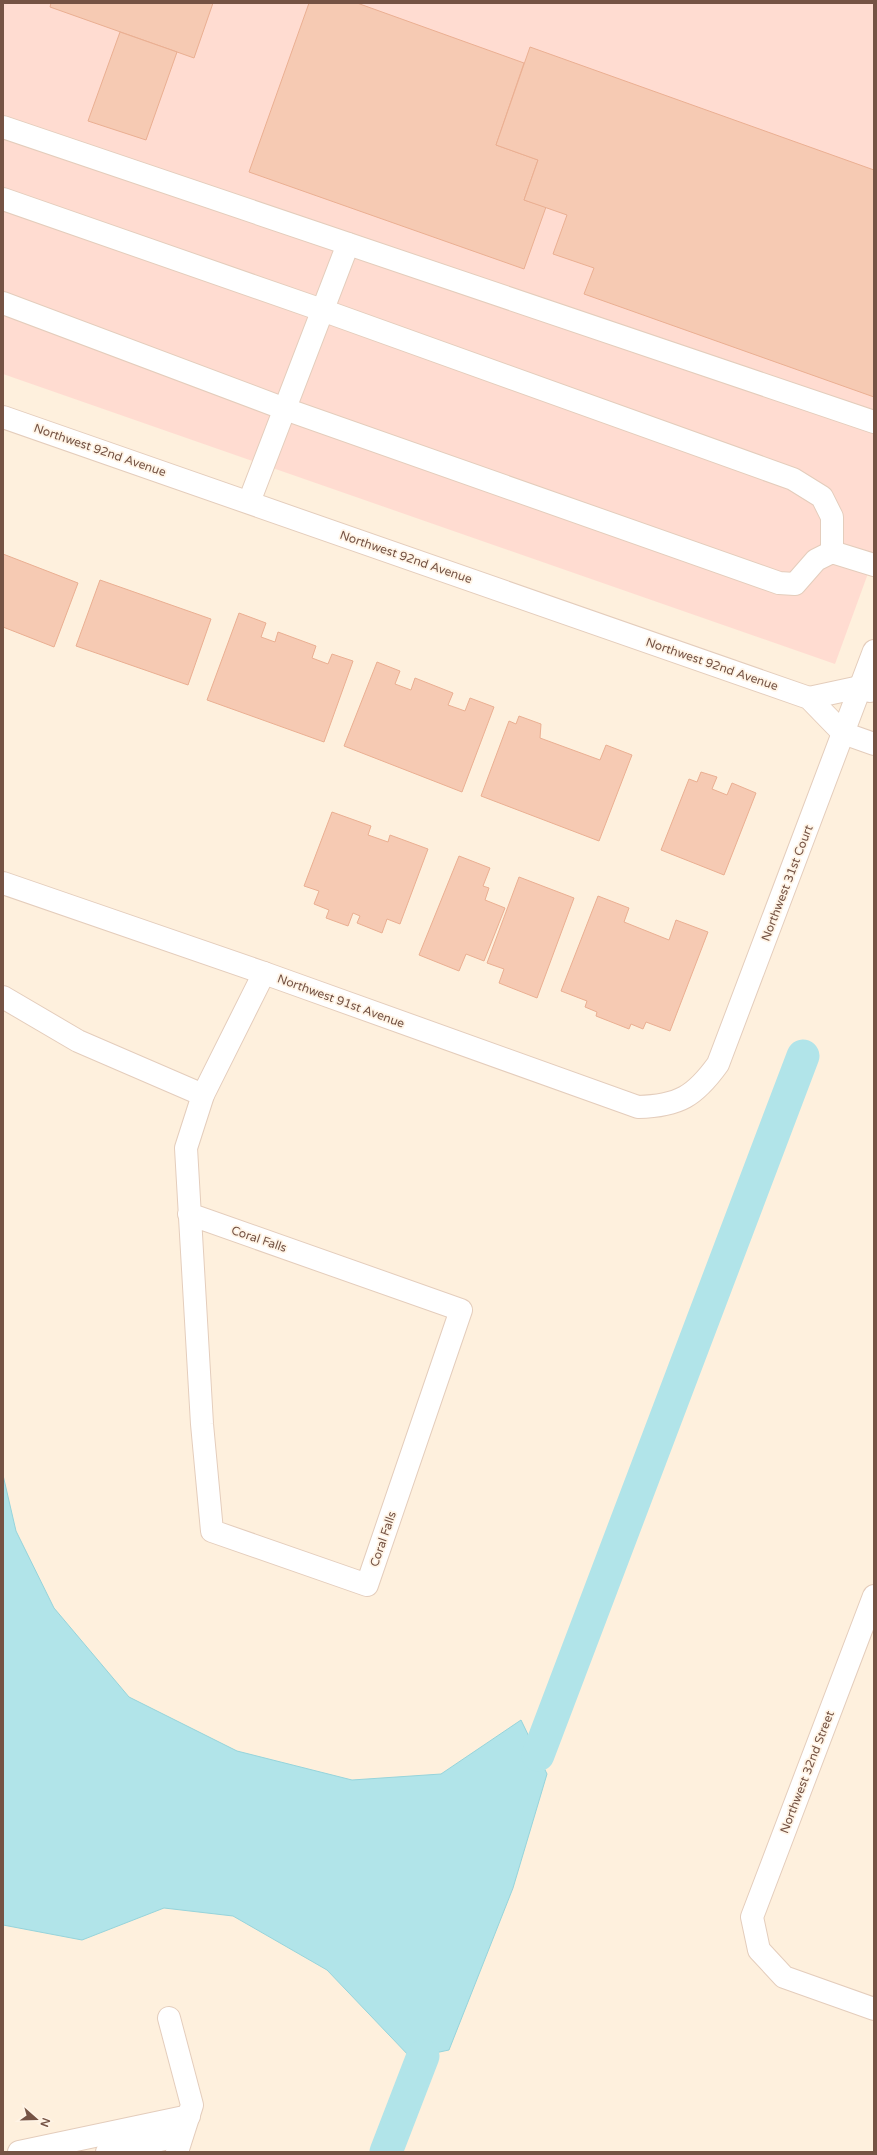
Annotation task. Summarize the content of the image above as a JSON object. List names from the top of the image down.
{
  "streets": {
    "street": [
      "Northwest 92nd Avenue",
      "Northwest 31st Court",
      "Northwest 91st Avenue",
      "Coral Falls",
      "Northwest 32nd Street"
    ]
  },
  "crossings": [
    ["Northwest 92nd Avenue", "Northwest 31st Court"],
    ["Northwest 31st Court", "Northwest 91st Avenue"],
    ["Northwest 91st Avenue", "Coral Falls"]
  ],
  "north": "right"
}
